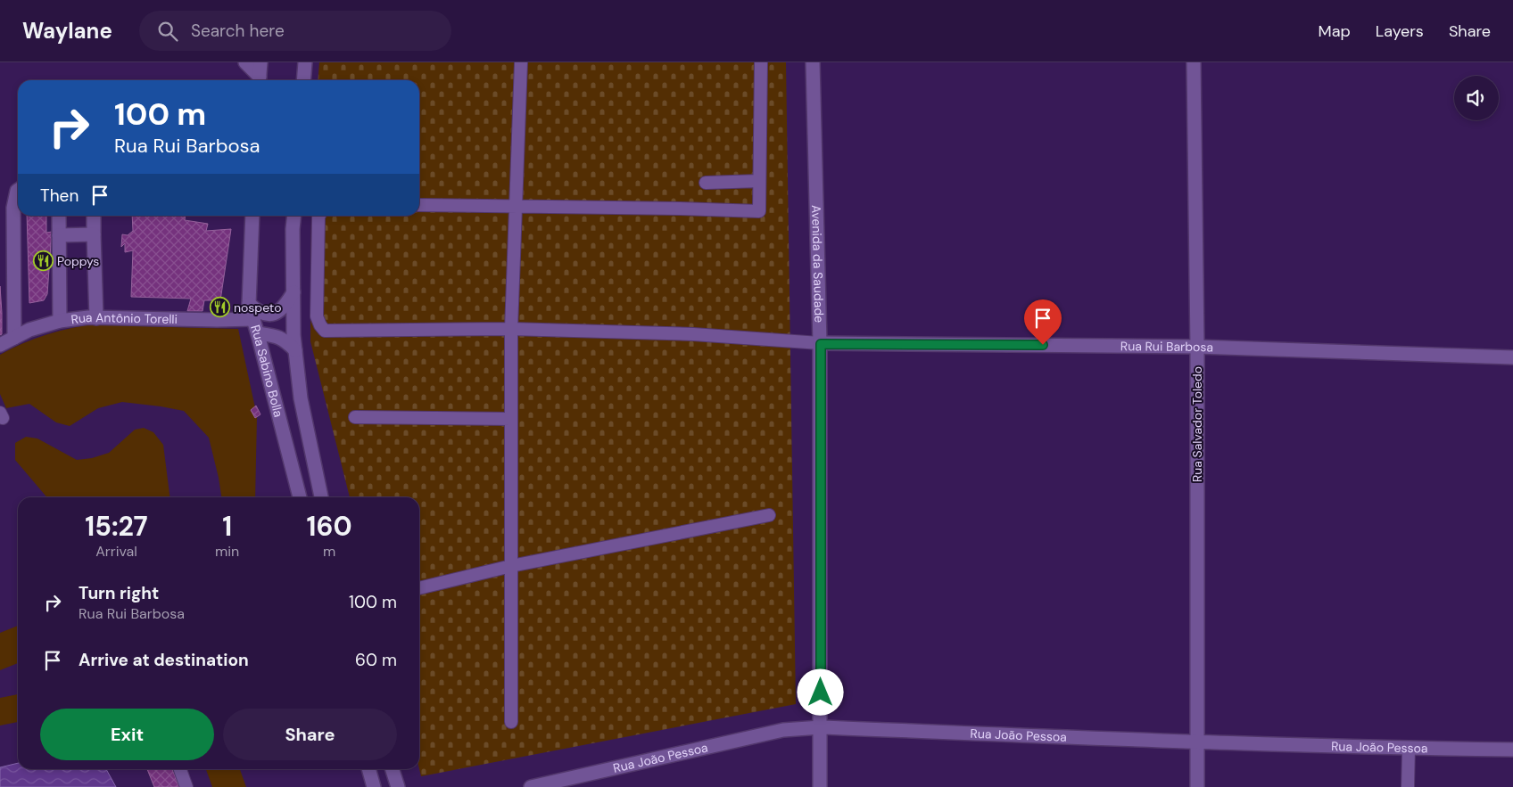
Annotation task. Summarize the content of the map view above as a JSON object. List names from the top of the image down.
{
  "streets": {
    "street": [
      "Avenida da Saudade",
      "Rua Antônio Torelli",
      "Rua Rui Barbosa",
      "Rua Sabino Bolla",
      "Rua Salvador Toledo",
      "Rua João Pessoa"
    ]
  },
  "crossings": [
    ["Avenida da Saudade", "Rua Rui Barbosa"],
    ["Avenida da Saudade", "Rua João Pessoa"],
    ["Rua Antônio Torelli", "Rua Sabino Bolla"],
    ["Rua Rui Barbosa", "Rua Salvador Toledo"],
    ["Rua Salvador Toledo", "Rua João Pessoa"]
  ],
  "places": {
    "restaurant": ["Poppys", "nospeto"]
  },
  "page": {
    "header": "Waylane",
    "search": "Search here",
    "nav": ["Map", "Layers", "Share"],
    "turn": ["100 m", "Rua Rui Barbosa"],
    "then": "Then",
    "eta": [
      "15:27",
      "Arrival",
      "1",
      "min",
      "160",
      "m"
    ],
    "list": [
      {
        "name": "Turn right",
        "note": "Rua Rui Barbosa",
        "value": "100 m"
      },
      {
        "name": "Arrive at destination",
        "value": "60 m"
      }
    ],
    "buttons": ["Exit", "Share"]
  }
}
